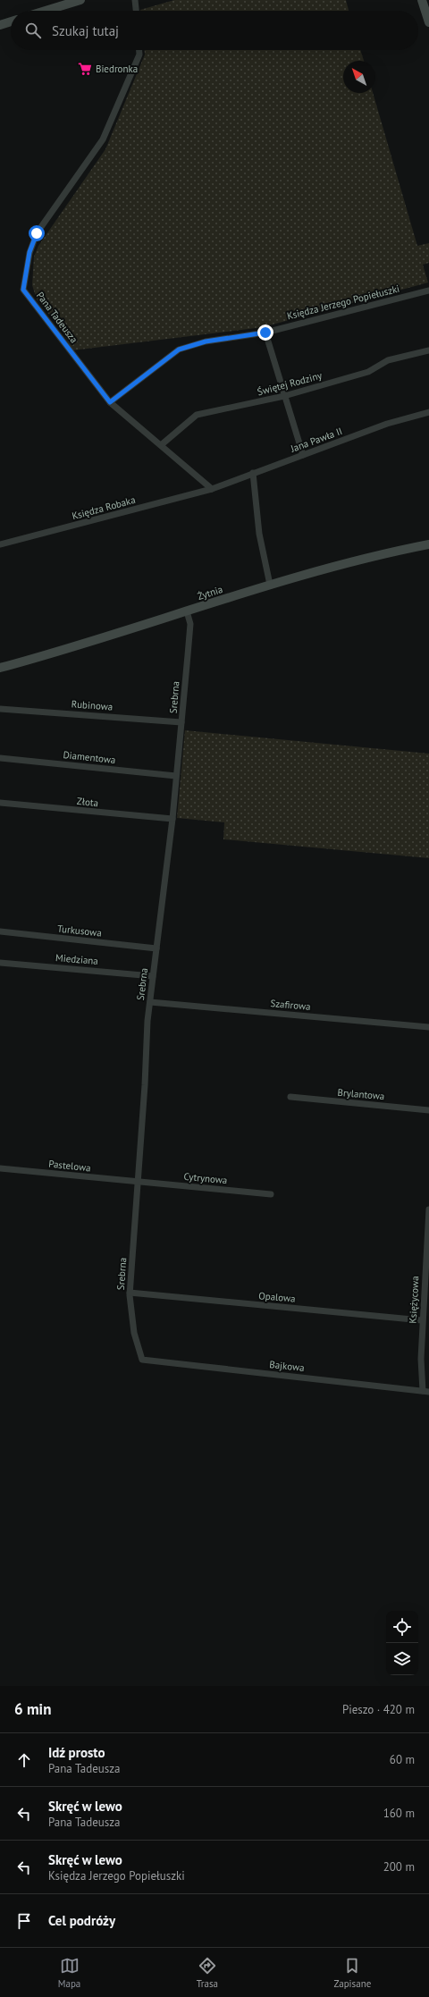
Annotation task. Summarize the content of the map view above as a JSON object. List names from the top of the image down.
{
  "streets": {
    "street": [
      "Księdza Jerzego Popiełuszki",
      "Pana Tadeusza",
      "Świętej Rodziny",
      "Jana Pawła II",
      "Księdza Robaka",
      "Żytnia",
      "Srebrna",
      "Rubinowa",
      "Diamentowa",
      "Złota",
      "Turkusowa",
      "Miedziana",
      "Szafirowa",
      "Brylantowa",
      "Pastelowa",
      "Cytrynowa",
      "Opalowa",
      "Księżycowa",
      "Bajkowa"
    ]
  },
  "crossings": [
    ["Księdza Jerzego Popiełuszki", "Pana Tadeusza"],
    ["Pana Tadeusza", "Świętej Rodziny"],
    ["Pana Tadeusza", "Jana Pawła II"],
    ["Pana Tadeusza", "Księdza Robaka"],
    ["Jana Pawła II", "Księdza Robaka"],
    ["Żytnia", "Srebrna"],
    ["Srebrna", "Rubinowa"],
    ["Srebrna", "Diamentowa"],
    ["Srebrna", "Złota"],
    ["Srebrna", "Turkusowa"],
    ["Srebrna", "Miedziana"],
    ["Srebrna", "Szafirowa"],
    ["Srebrna", "Pastelowa"],
    ["Srebrna", "Cytrynowa"],
    ["Srebrna", "Opalowa"],
    ["Srebrna", "Bajkowa"],
    ["Pastelowa", "Cytrynowa"],
    ["Opalowa", "Księżycowa"],
    ["Księżycowa", "Bajkowa"]
  ],
  "places": {
    "supermarket": ["Biedronka"]
  },
  "north": "top left",
  "page": {
    "search": "Szukaj tutaj",
    "heading": ["6 min", "Pieszo · 420 m"],
    "list": [
      ["Idź prosto", "Pana Tadeusza", "60 m"],
      ["Skręć w lewo", "Pana Tadeusza", "160 m"],
      ["Skręć w lewo", "Księdza Jerzego Popiełuszki", "200 m"],
      "Cel podróży"
    ],
    "nav": ["Mapa", "Trasa", "Zapisane"]
  }
}
